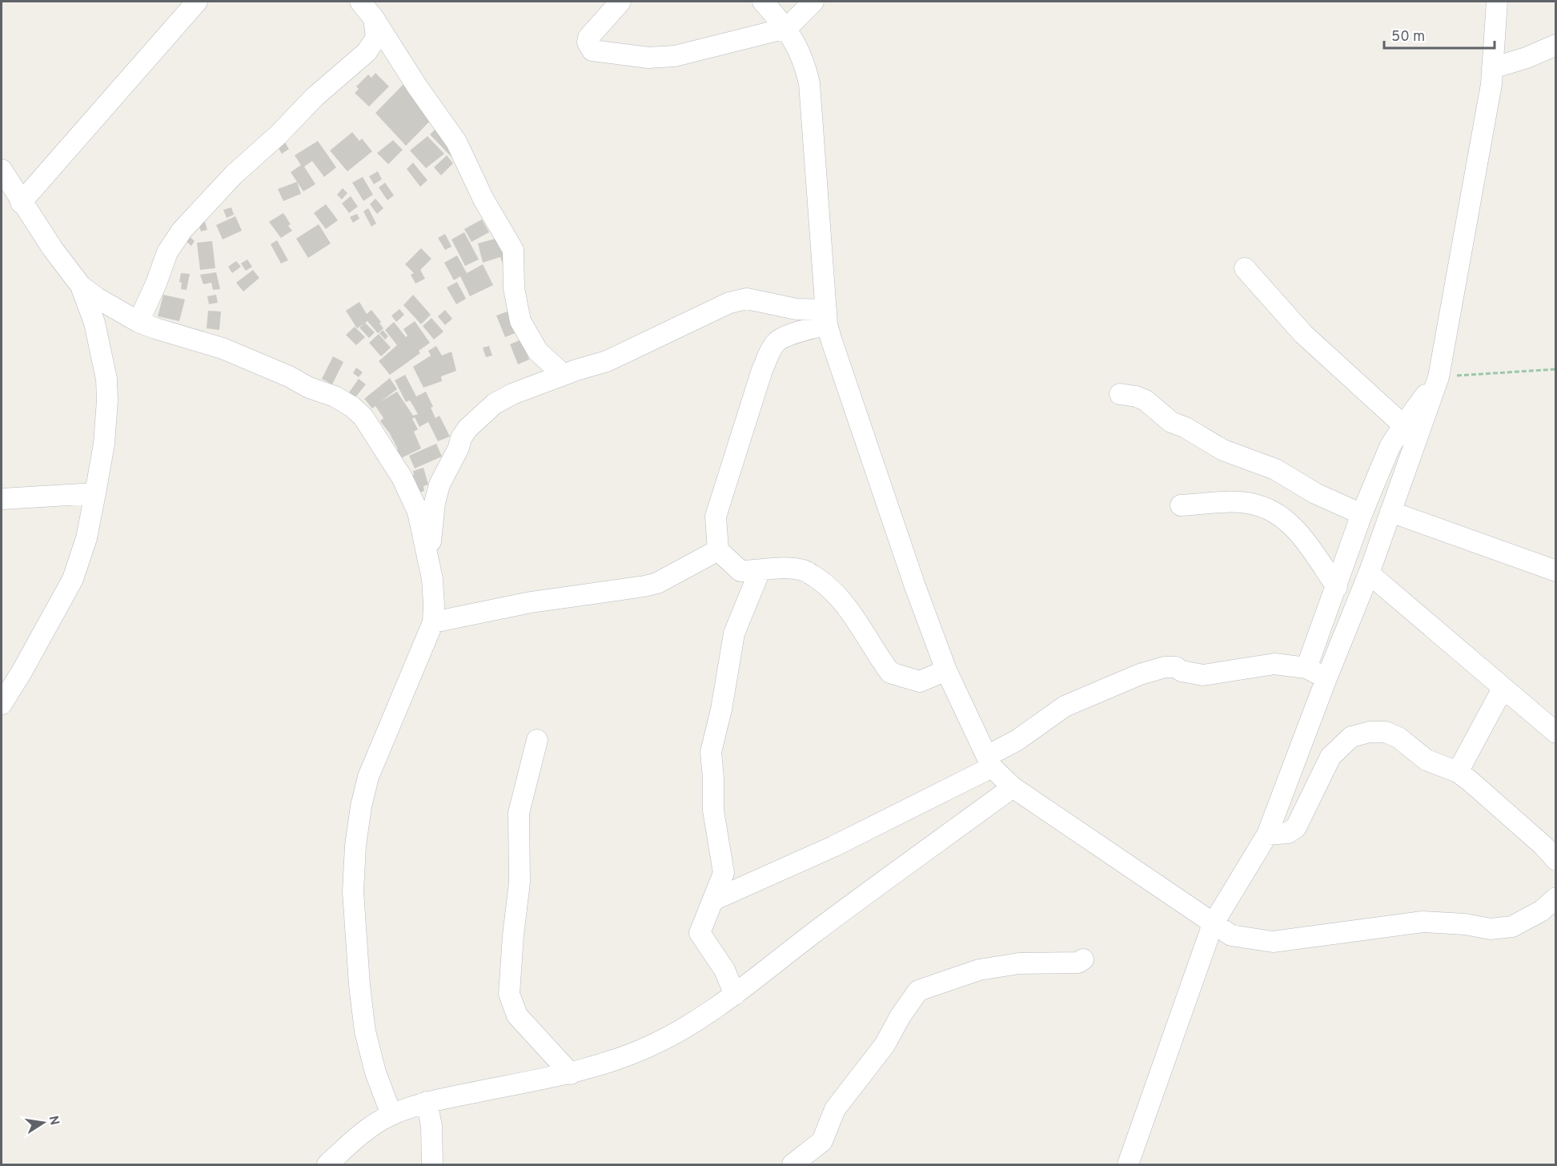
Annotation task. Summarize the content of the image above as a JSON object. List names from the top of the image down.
{
  "scale_bar": "50 m",
  "north": "right"
}
